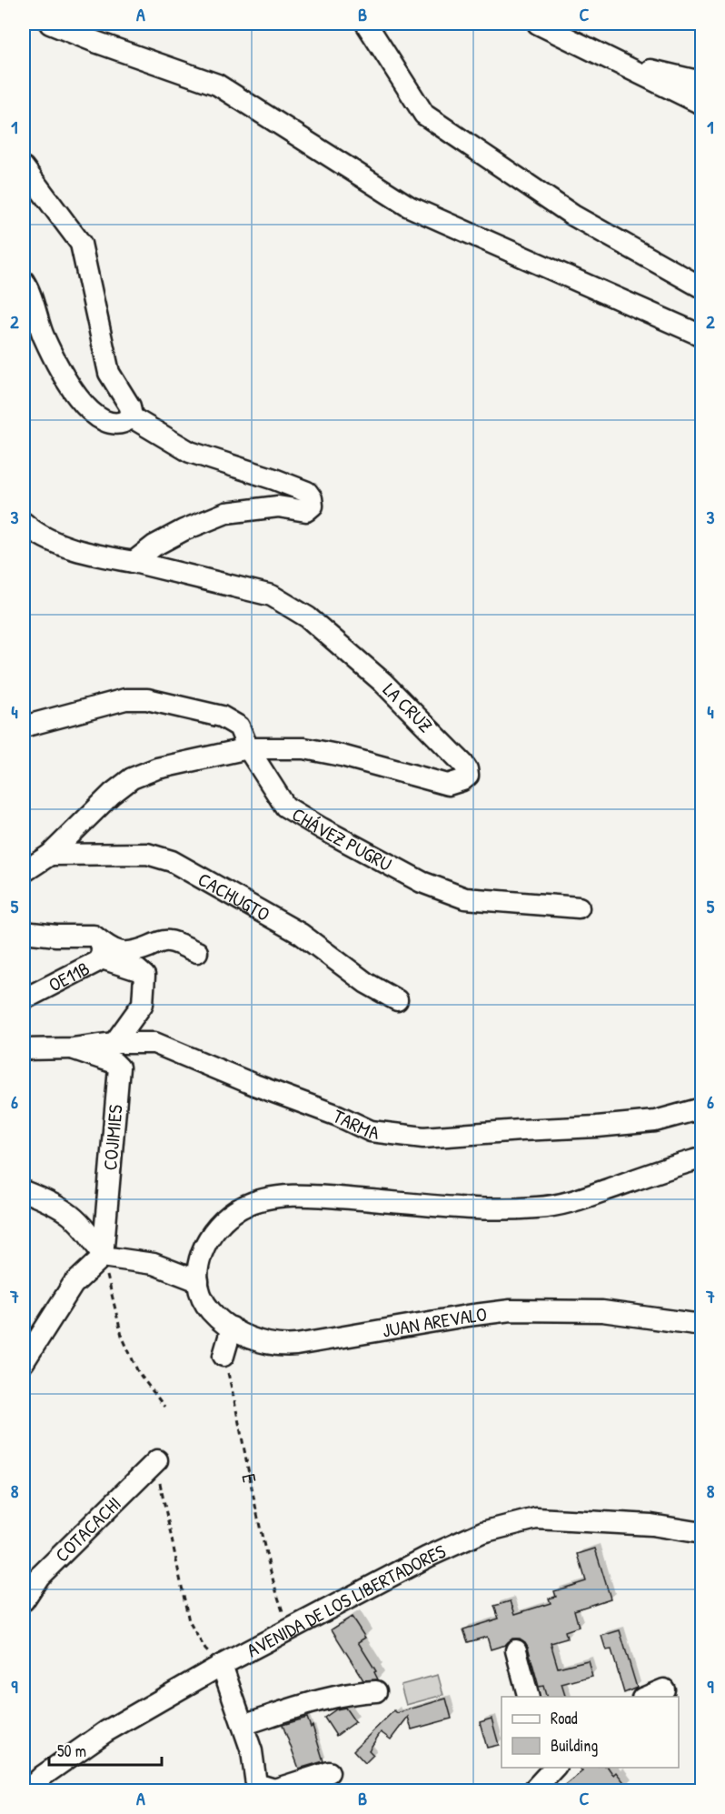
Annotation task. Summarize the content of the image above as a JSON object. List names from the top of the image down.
{
  "streets": {
    "street": [
      "LA CRUZ",
      "CHÁVEZ PUGRU",
      "CACHUGTO",
      "OE11B",
      "TARMA",
      "COJIMIES",
      "JUAN AREVALO",
      "COTACACHI",
      "AVENIDA DE LOS LIBERTADORES"
    ],
    "path": ["E"]
  },
  "crossings": [
    ["LA CRUZ", "CHÁVEZ PUGRU"],
    ["TARMA", "COJIMIES"],
    ["E", "AVENIDA DE LOS LIBERTADORES"]
  ],
  "legend": ["Road", "Building"],
  "scale_bar": "50 m",
  "grid": {
    "columns": ["A", "B", "C"],
    "rows": [
      "1",
      "2",
      "3",
      "4",
      "5",
      "6",
      "7",
      "8",
      "9"
    ]
  }
}
